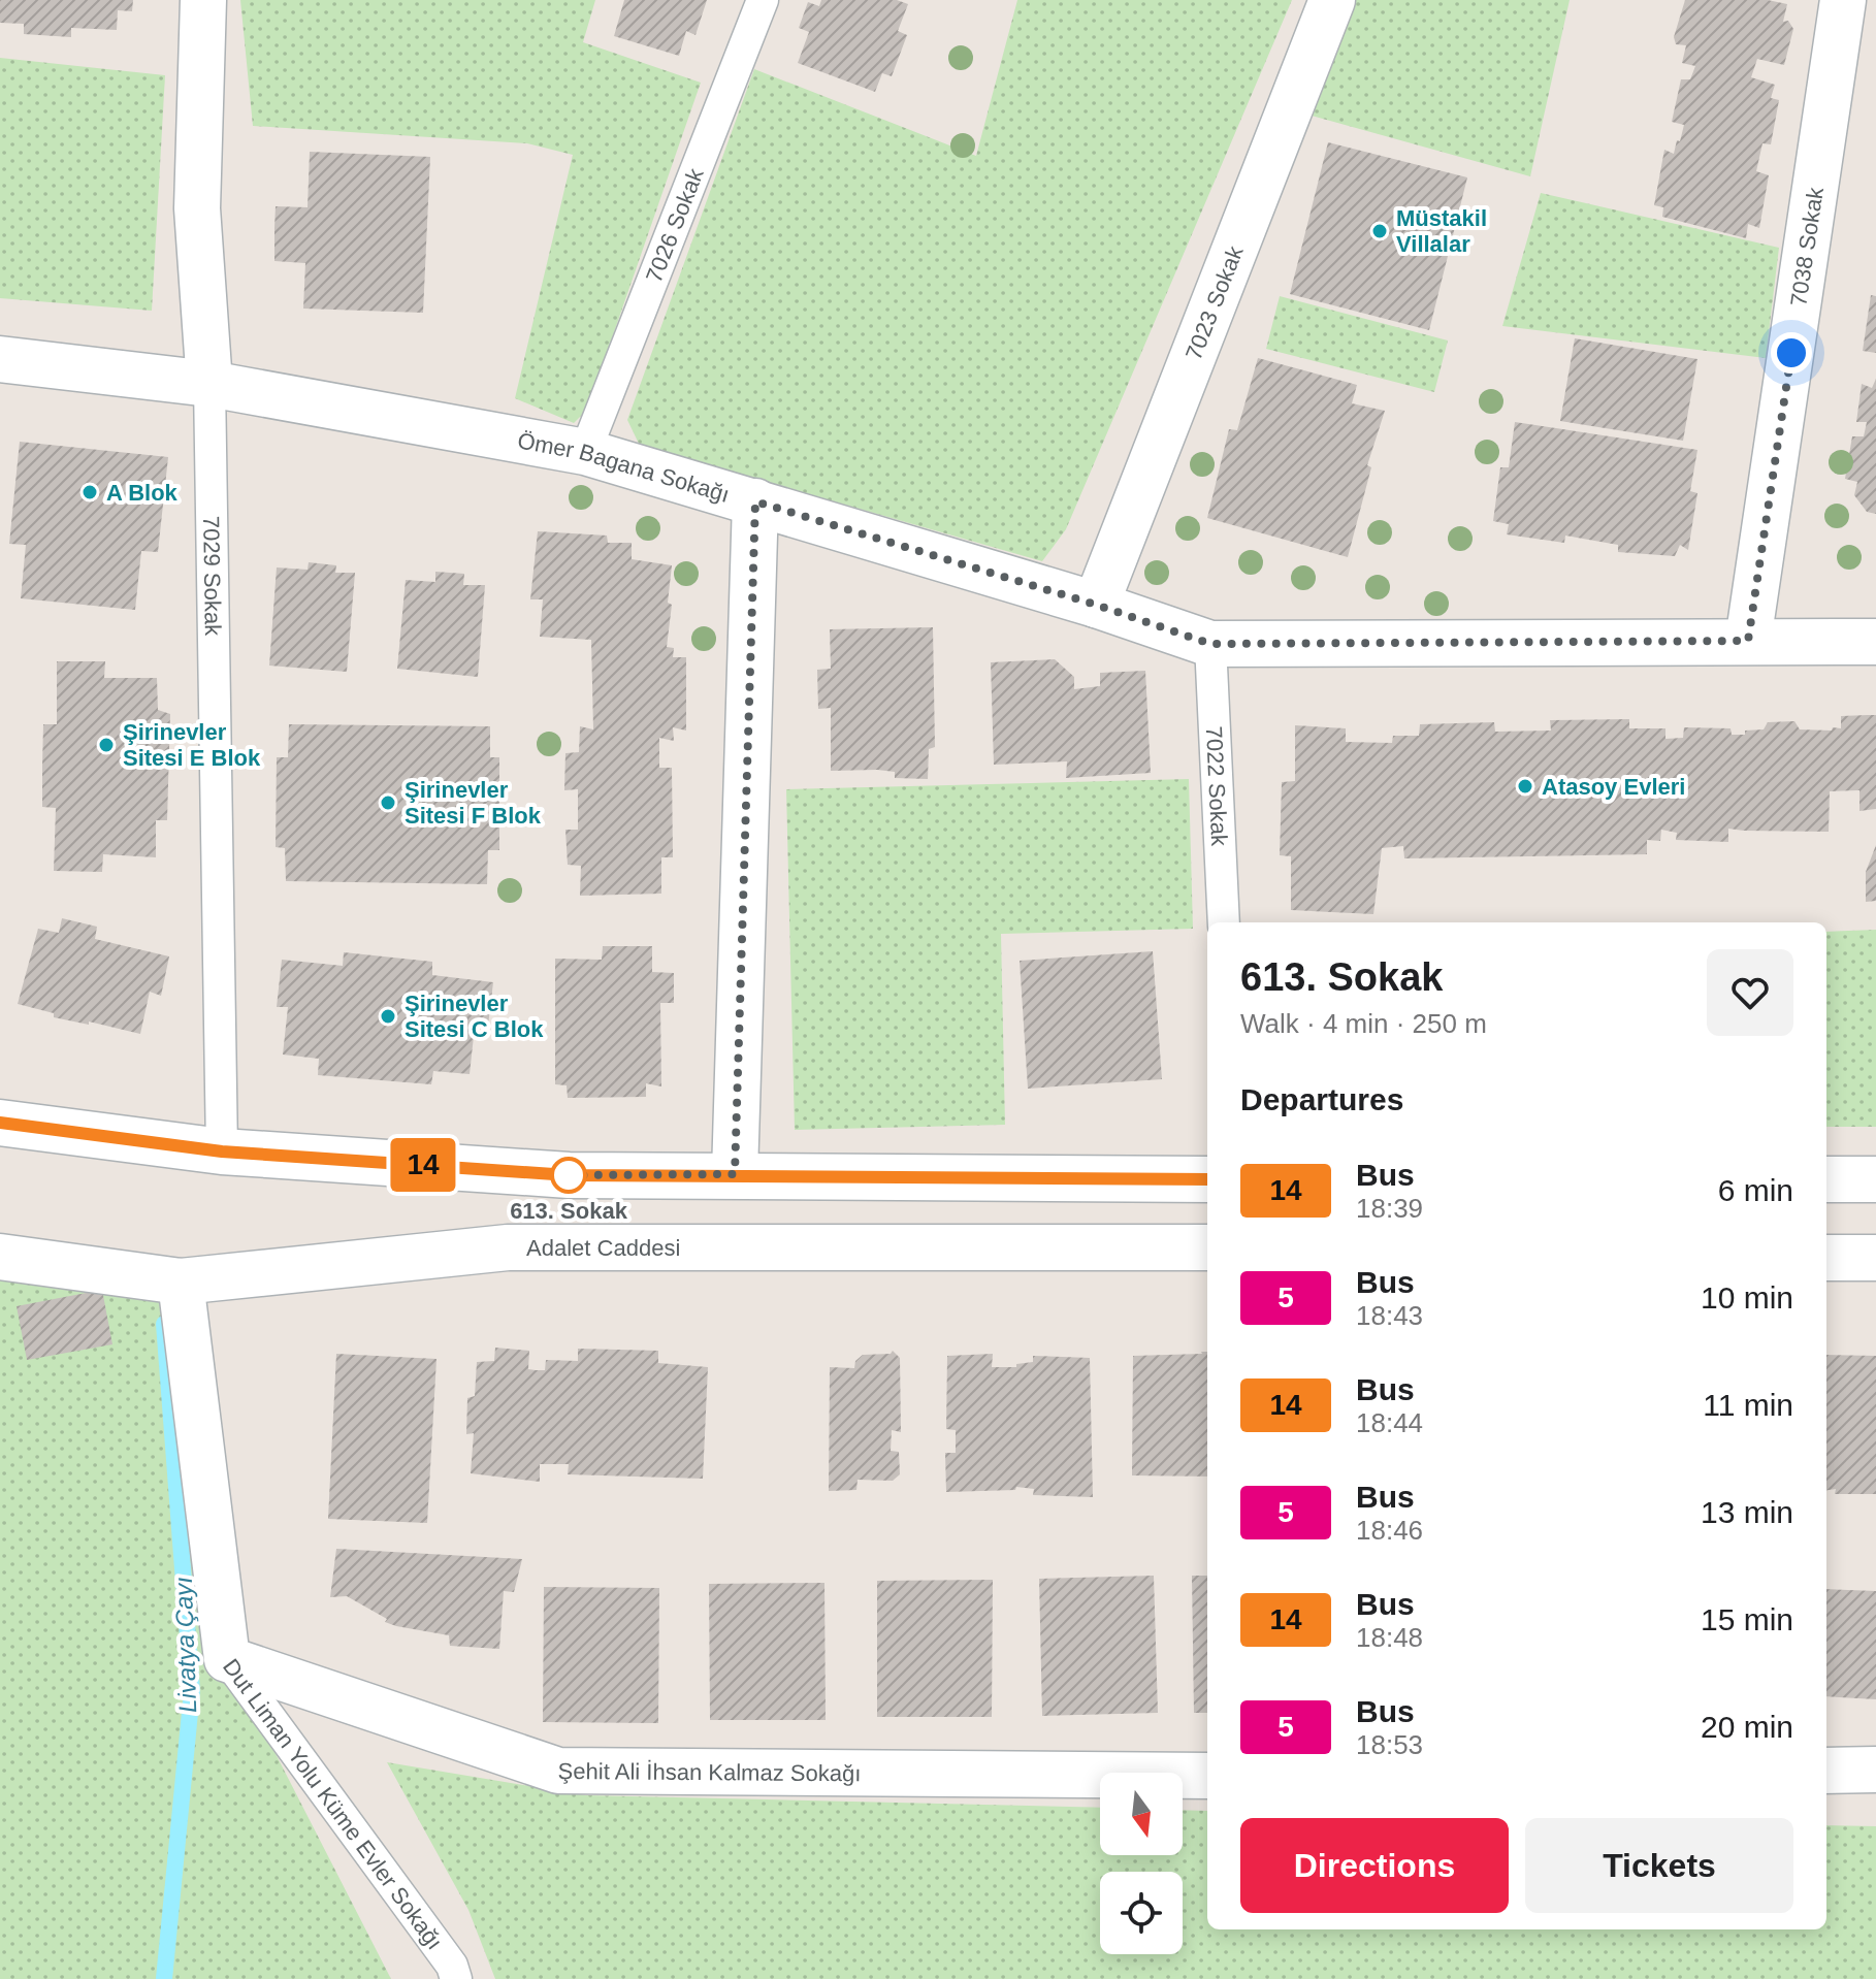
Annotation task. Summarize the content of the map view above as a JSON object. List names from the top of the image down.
{
  "streets": {
    "street": [
      "7038 Sokak",
      "7023 Sokak",
      "Ömer Bagana Sokağı",
      "7029 Sokak",
      "Adalet Caddesi",
      "Şehit Ali İhsan Kalmaz Sokağı",
      "Dut Liman Yolu Küme Evler Sokağı"
    ],
    "lane": ["7026 Sokak", "7022 Sokak"]
  },
  "crossings": [
    ["7026 Sokak", "Ömer Bagana Sokağı"],
    ["7038 Sokak", "Ömer Bagana Sokağı"],
    ["7023 Sokak", "Ömer Bagana Sokağı"],
    ["Ömer Bagana Sokağı", "7029 Sokak"],
    ["Ömer Bagana Sokağı", "7022 Sokak"],
    ["Adalet Caddesi", "Dut Liman Yolu Küme Evler Sokağı"],
    ["Şehit Ali İhsan Kalmaz Sokağı", "Dut Liman Yolu Küme Evler Sokağı"]
  ],
  "water": ["Livatya Çayı"],
  "places": [
    "Müstakil Villalar",
    "A Blok",
    "Şirinevler Sitesi E Blok",
    "Atasoy Evleri",
    "Şirinevler Sitesi F Blok",
    "Şirinevler Sitesi C Blok",
    "613. Sokak"
  ],
  "lines": ["bus line 14"],
  "north": "bottom",
  "page": {
    "on_map": "14",
    "heading": [
      ["613. Sokak", "Walk · 4 min · 250 m"],
      "Departures"
    ],
    "list": [
      {
        "mark": "14",
        "name": "Bus",
        "note": "18:39",
        "value": "6 min"
      },
      {
        "mark": "5",
        "name": "Bus",
        "note": "18:43",
        "value": "10 min"
      },
      {
        "mark": "14",
        "name": "Bus",
        "note": "18:44",
        "value": "11 min"
      },
      {
        "mark": "5",
        "name": "Bus",
        "note": "18:46",
        "value": "13 min"
      },
      {
        "mark": "14",
        "name": "Bus",
        "note": "18:48",
        "value": "15 min"
      },
      {
        "mark": "5",
        "name": "Bus",
        "note": "18:53",
        "value": "20 min"
      }
    ],
    "buttons": ["Directions", "Tickets"]
  }
}
